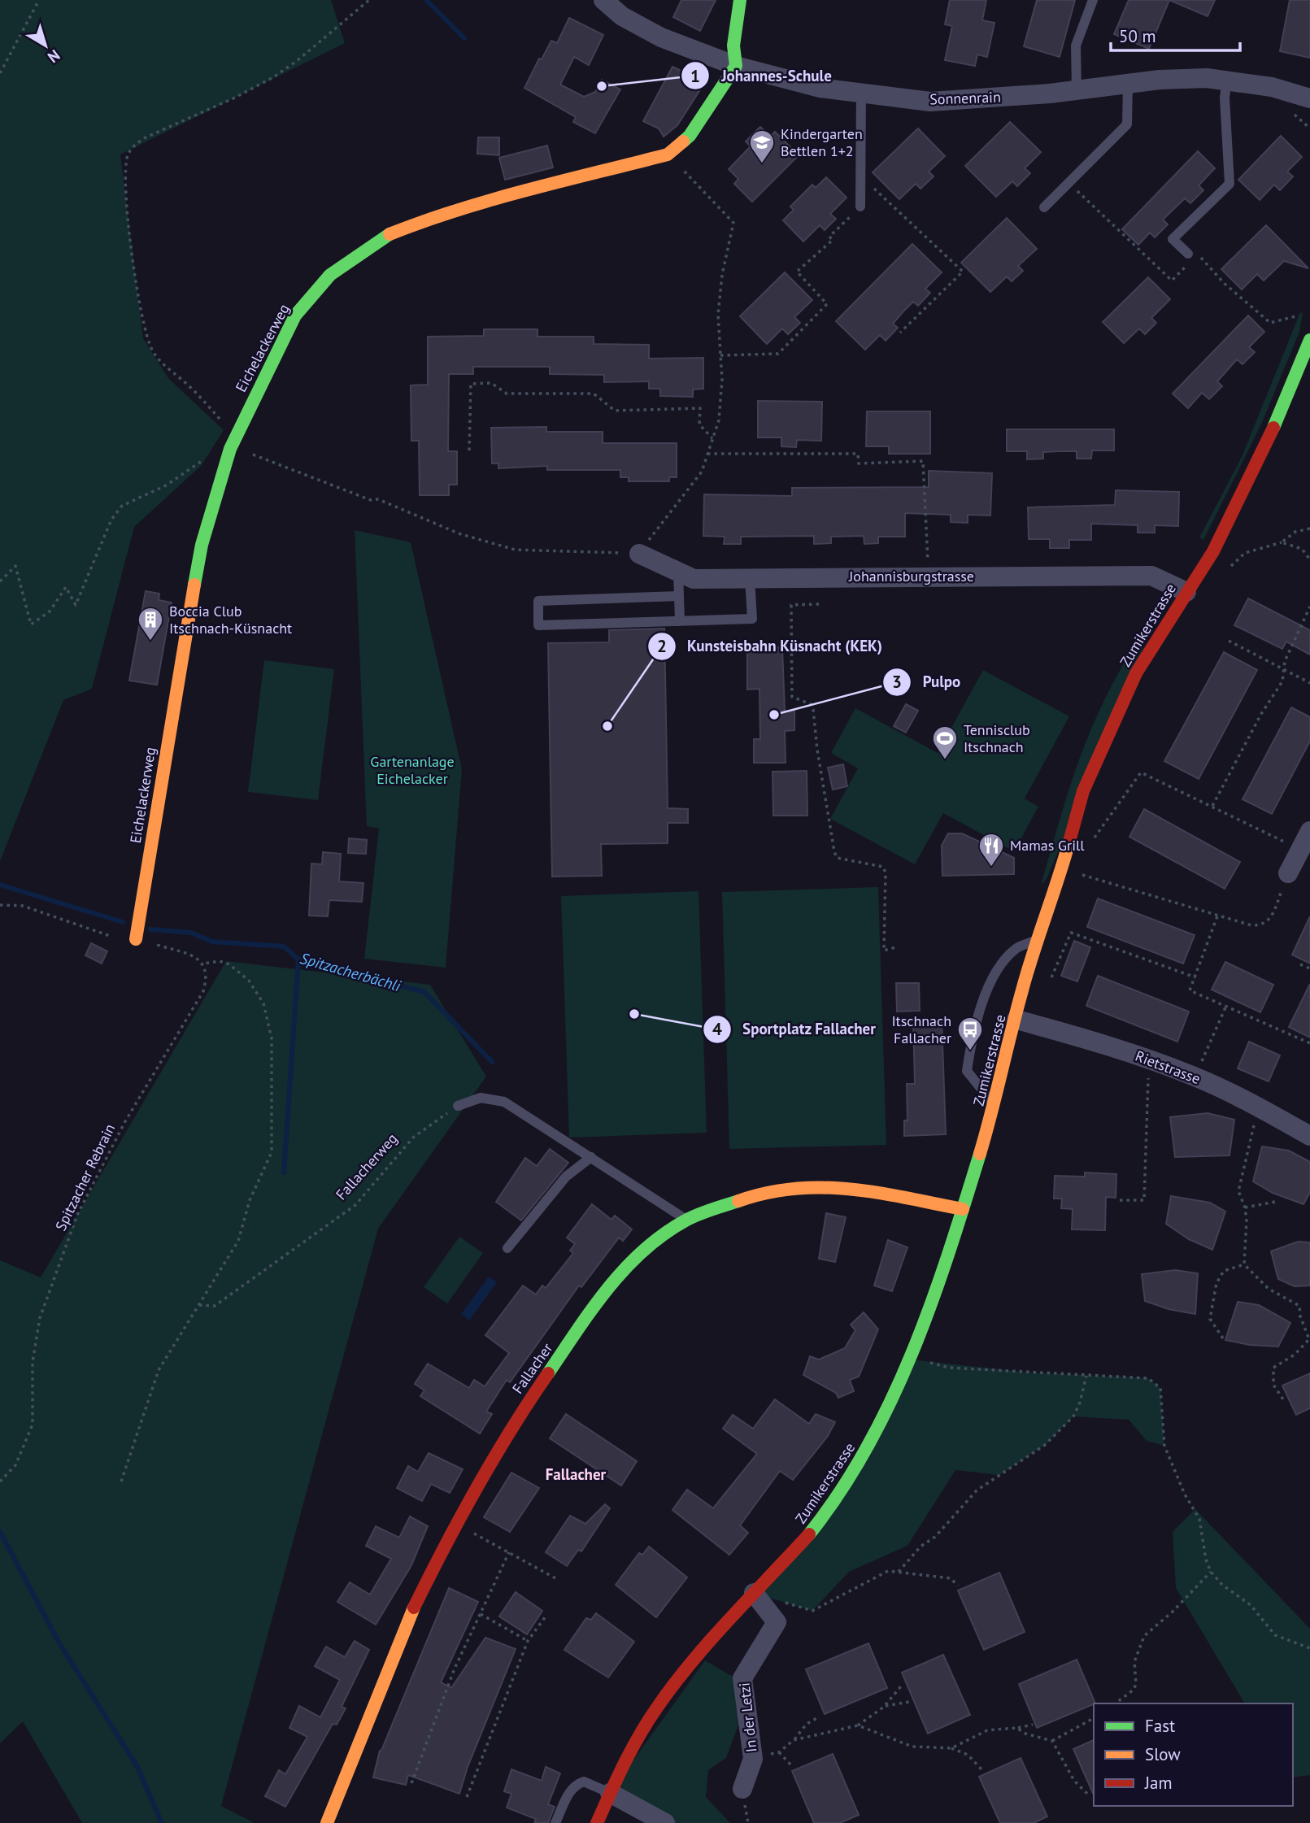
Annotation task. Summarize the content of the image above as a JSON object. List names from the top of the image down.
{
  "streets": {
    "street": [
      "Sonnenrain",
      "Eichelackerweg",
      "Johannisburgstrasse",
      "Zumikerstrasse",
      "Rietstrasse",
      "Fallacher",
      "In der Letzi"
    ],
    "path": ["Fallacherweg", "Spitzacher Rebrain"]
  },
  "crossings": [
    ["Sonnenrain", "Eichelackerweg"],
    ["Johannisburgstrasse", "Zumikerstrasse"],
    ["Zumikerstrasse", "Rietstrasse"],
    ["Zumikerstrasse", "Fallacher"],
    ["Zumikerstrasse", "In der Letzi"]
  ],
  "districts": ["Fallacher"],
  "water": ["Spitzacherbächli"],
  "parks": ["Gartenanlage Eichelacker"],
  "places": {
    "other": [
      "Johannes-Schule",
      "Pulpo",
      "Kunsteisbahn Küsnacht (KEK)",
      "Sportplatz Fallacher"
    ],
    "school or university": ["Kindergarten Bettlen 1+2"],
    "building": ["Boccia Club Itschnach-Küsnacht"],
    "sports": ["Tennisclub Itschnach"],
    "restaurant": ["Mamas Grill"],
    "bus stop": ["Itschnach Fallacher"]
  },
  "legend": ["Fast", "Slow", "Jam"],
  "scale_bar": "50 m",
  "north": "bottom right"
}
